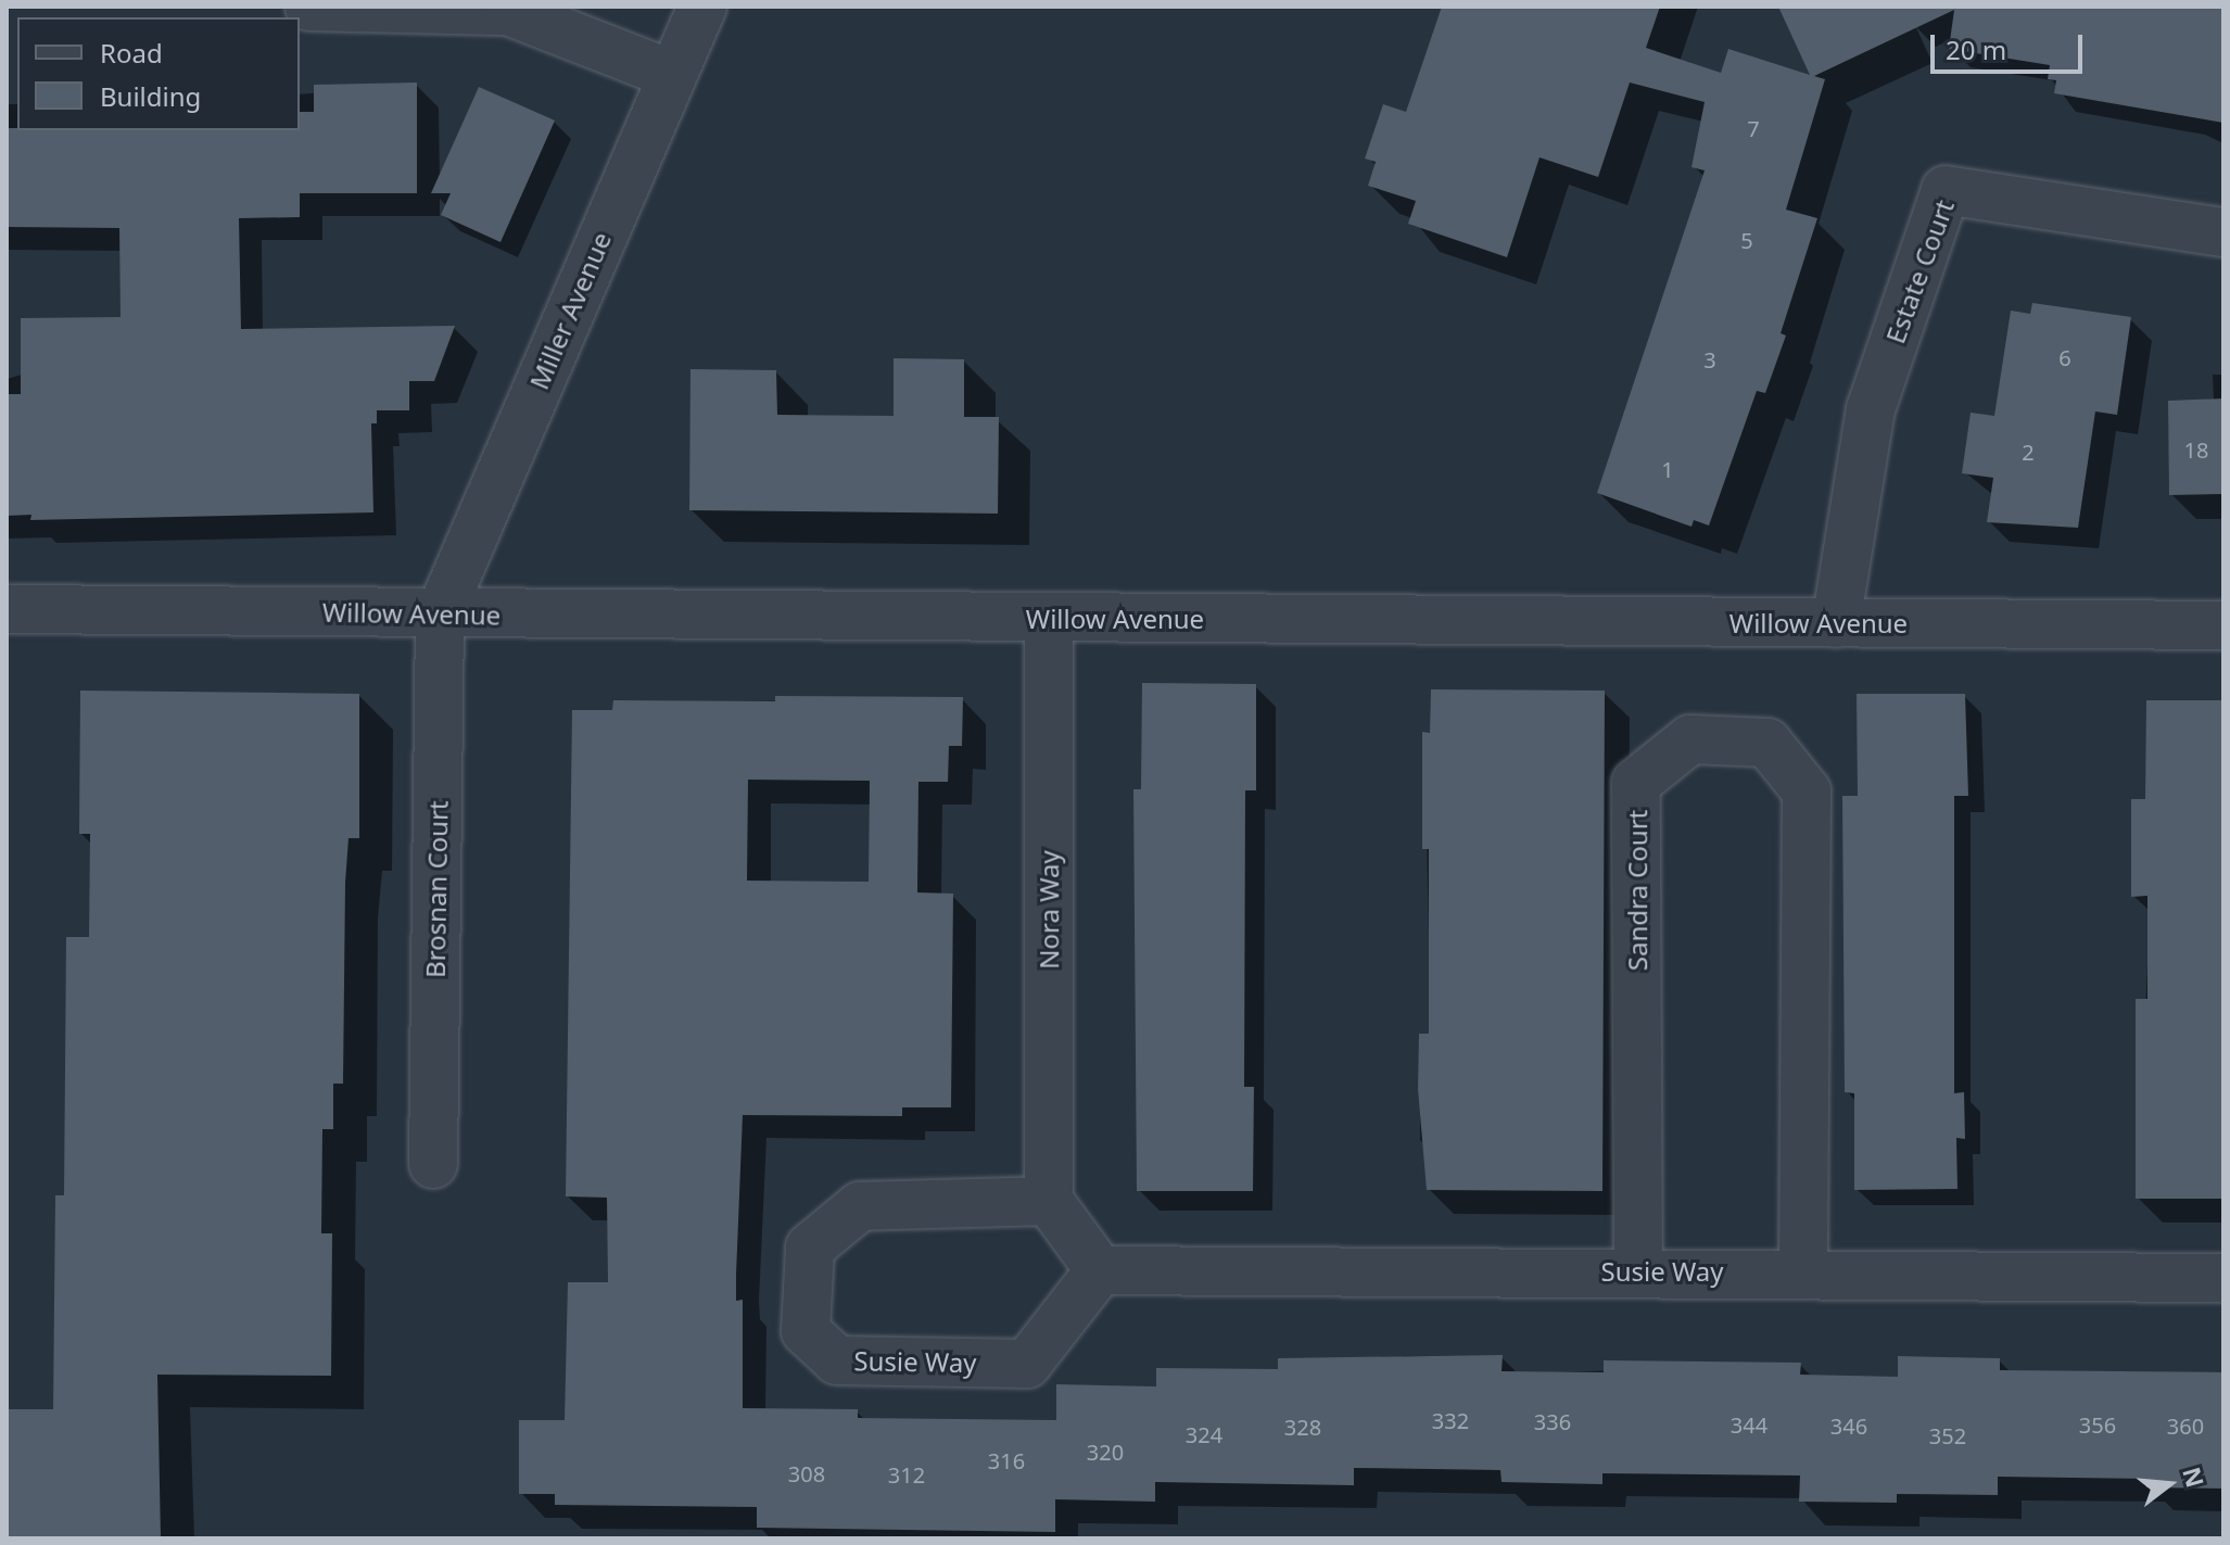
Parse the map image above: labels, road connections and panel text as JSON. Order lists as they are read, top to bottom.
{
  "streets": {
    "street": [
      "Estate Court",
      "Miller Avenue",
      "Willow Avenue",
      "Brosnan Court",
      "Sandra Court",
      "Nora Way",
      "Susie Way"
    ]
  },
  "crossings": [
    ["Estate Court", "Willow Avenue"],
    ["Miller Avenue", "Willow Avenue"],
    ["Miller Avenue", "Brosnan Court"],
    ["Willow Avenue", "Brosnan Court"],
    ["Willow Avenue", "Nora Way"],
    ["Sandra Court", "Susie Way"],
    ["Nora Way", "Susie Way"]
  ],
  "house_numbers": [
    "7",
    "5",
    "6",
    "3",
    "18",
    "2",
    "1",
    "332",
    "336",
    "344",
    "356",
    "346",
    "360",
    "328",
    "324",
    "352",
    "320",
    "316",
    "308",
    "312"
  ],
  "legend": ["Road", "Building"],
  "scale_bar": "20 m",
  "north": "right"
}
